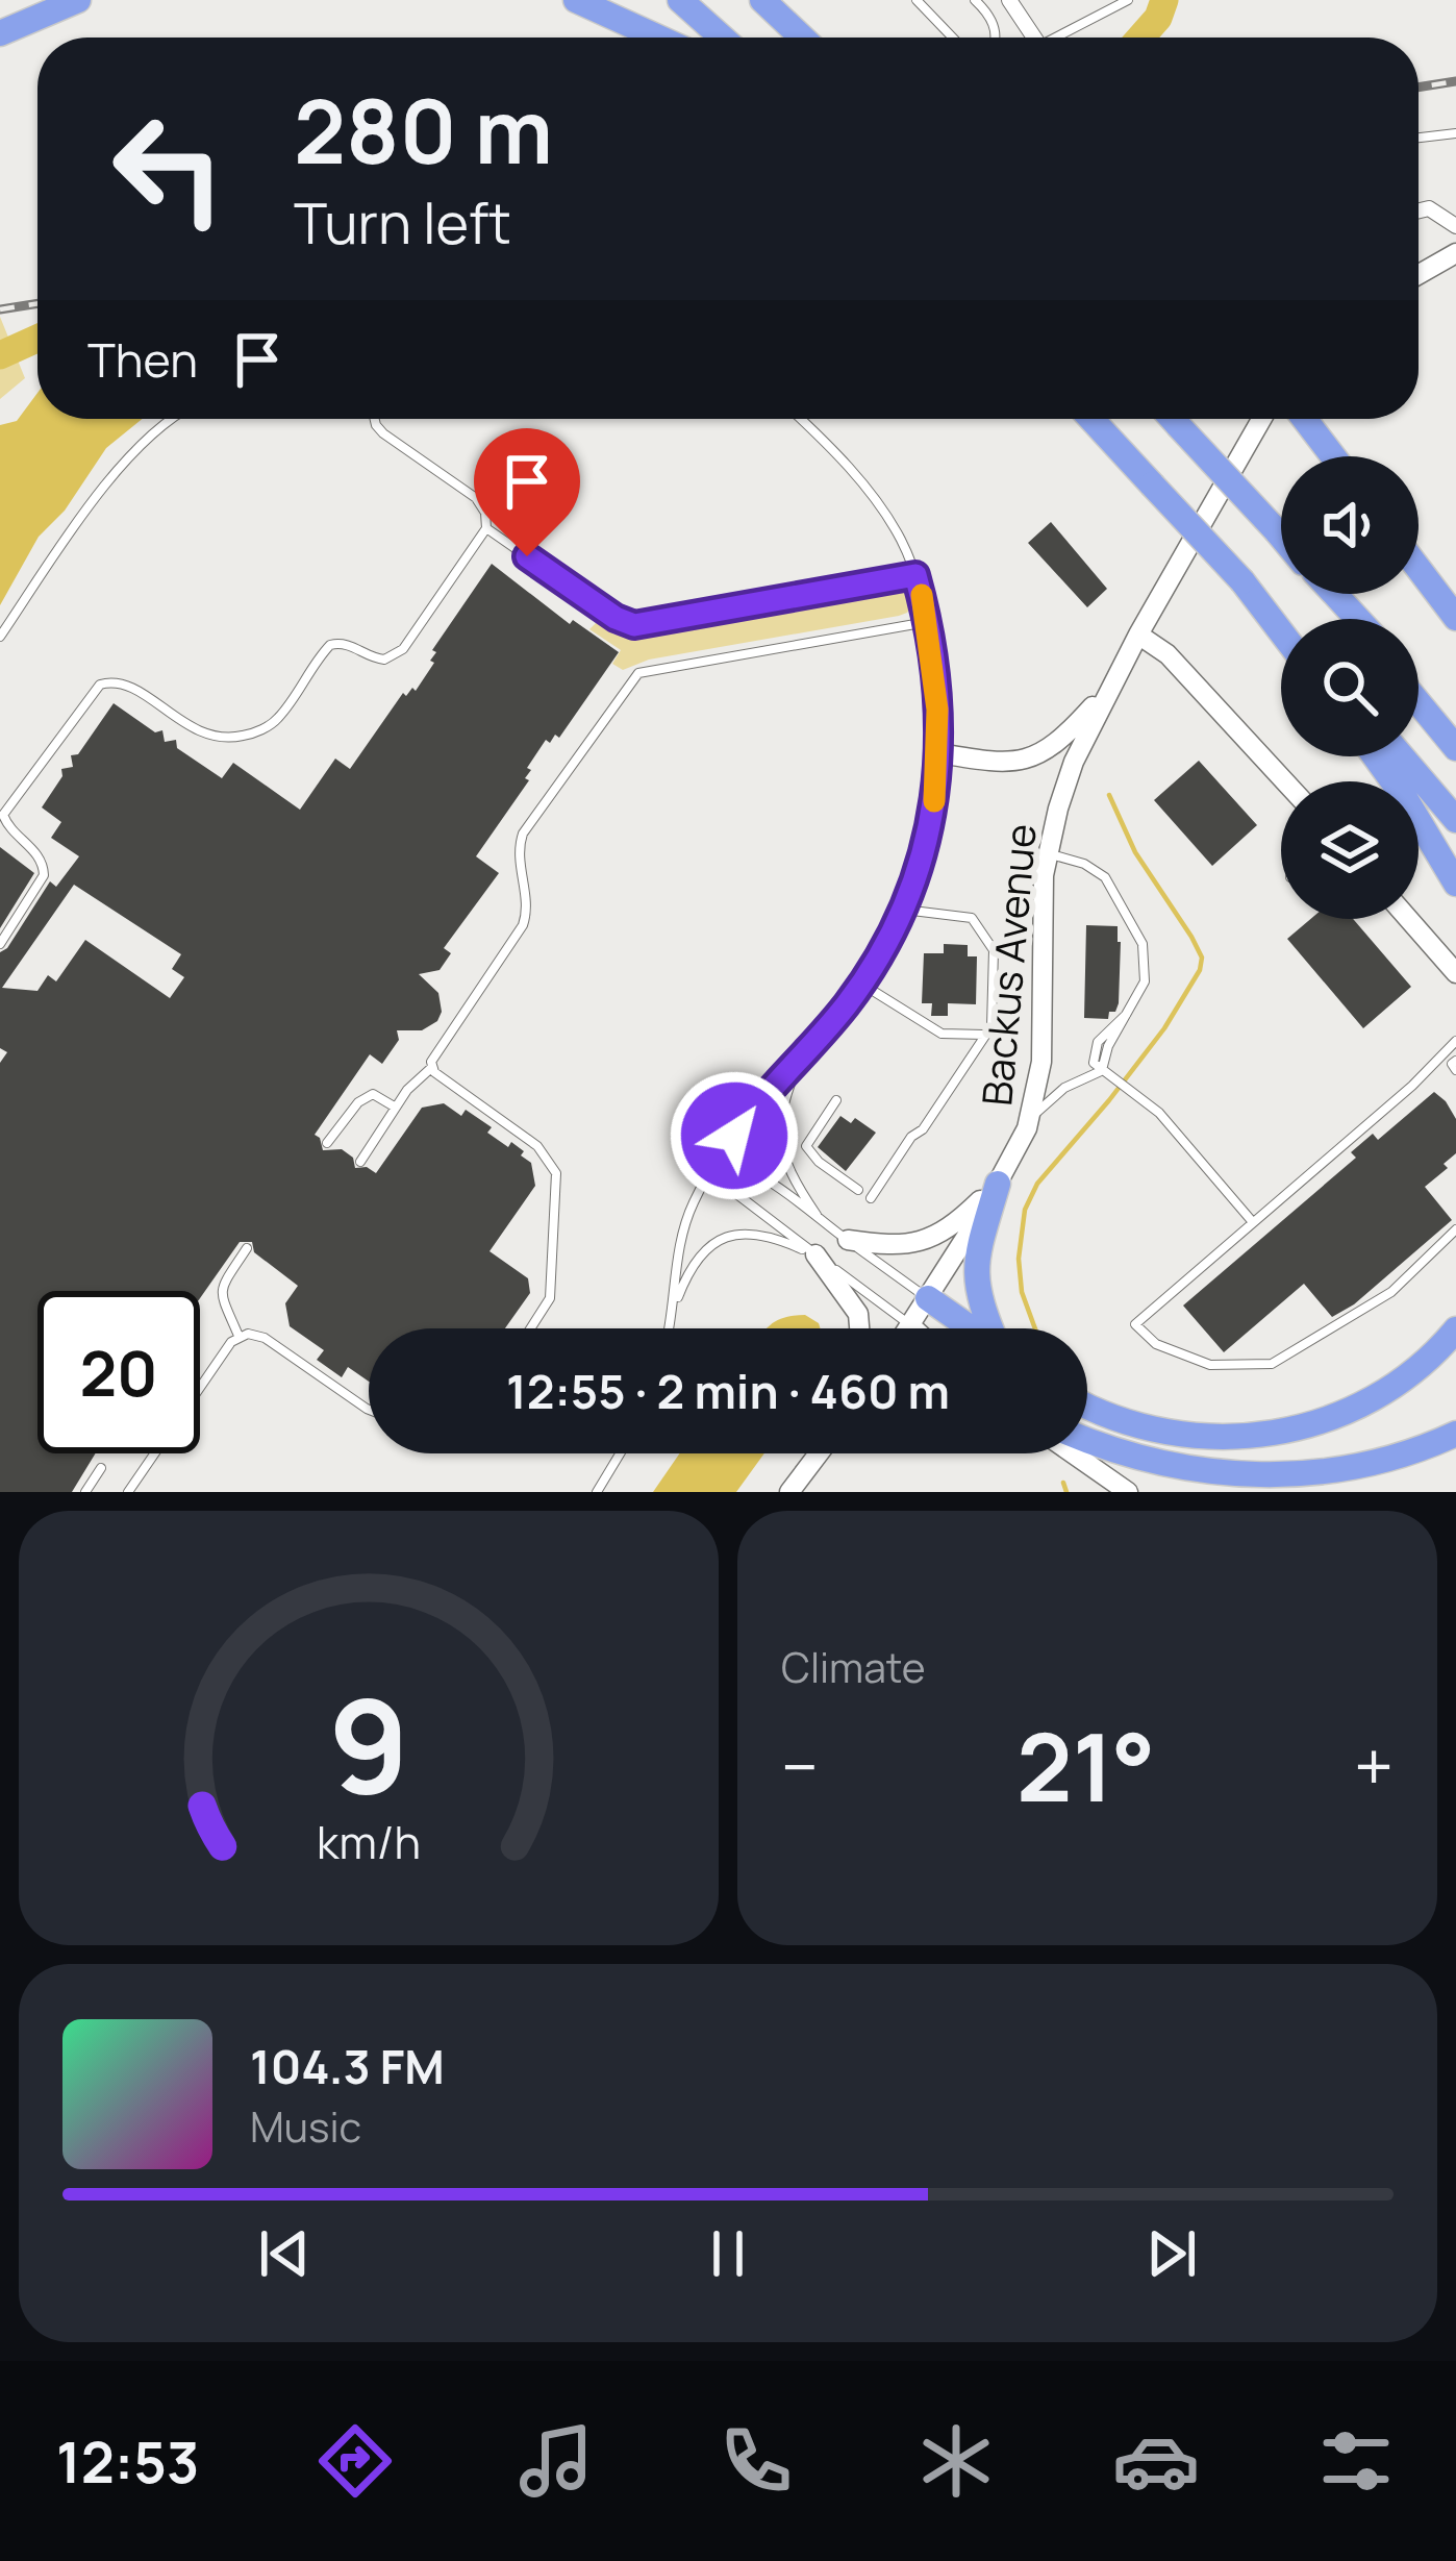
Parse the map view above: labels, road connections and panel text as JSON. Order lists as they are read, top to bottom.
{
  "streets": {
    "main road": ["Backus Avenue"]
  },
  "page": {
    "turn": ["280 m", "Turn left"],
    "then": "Then",
    "limit": "20",
    "trip": "12:55 · 2 min · 460 m",
    "tile": "Climate",
    "heat": ["−", "21°", "+"],
    "song": ["104.3 FM", "Music"],
    "tabs": "12:53",
    "gauge": ["9", "km/h"]
  }
}
